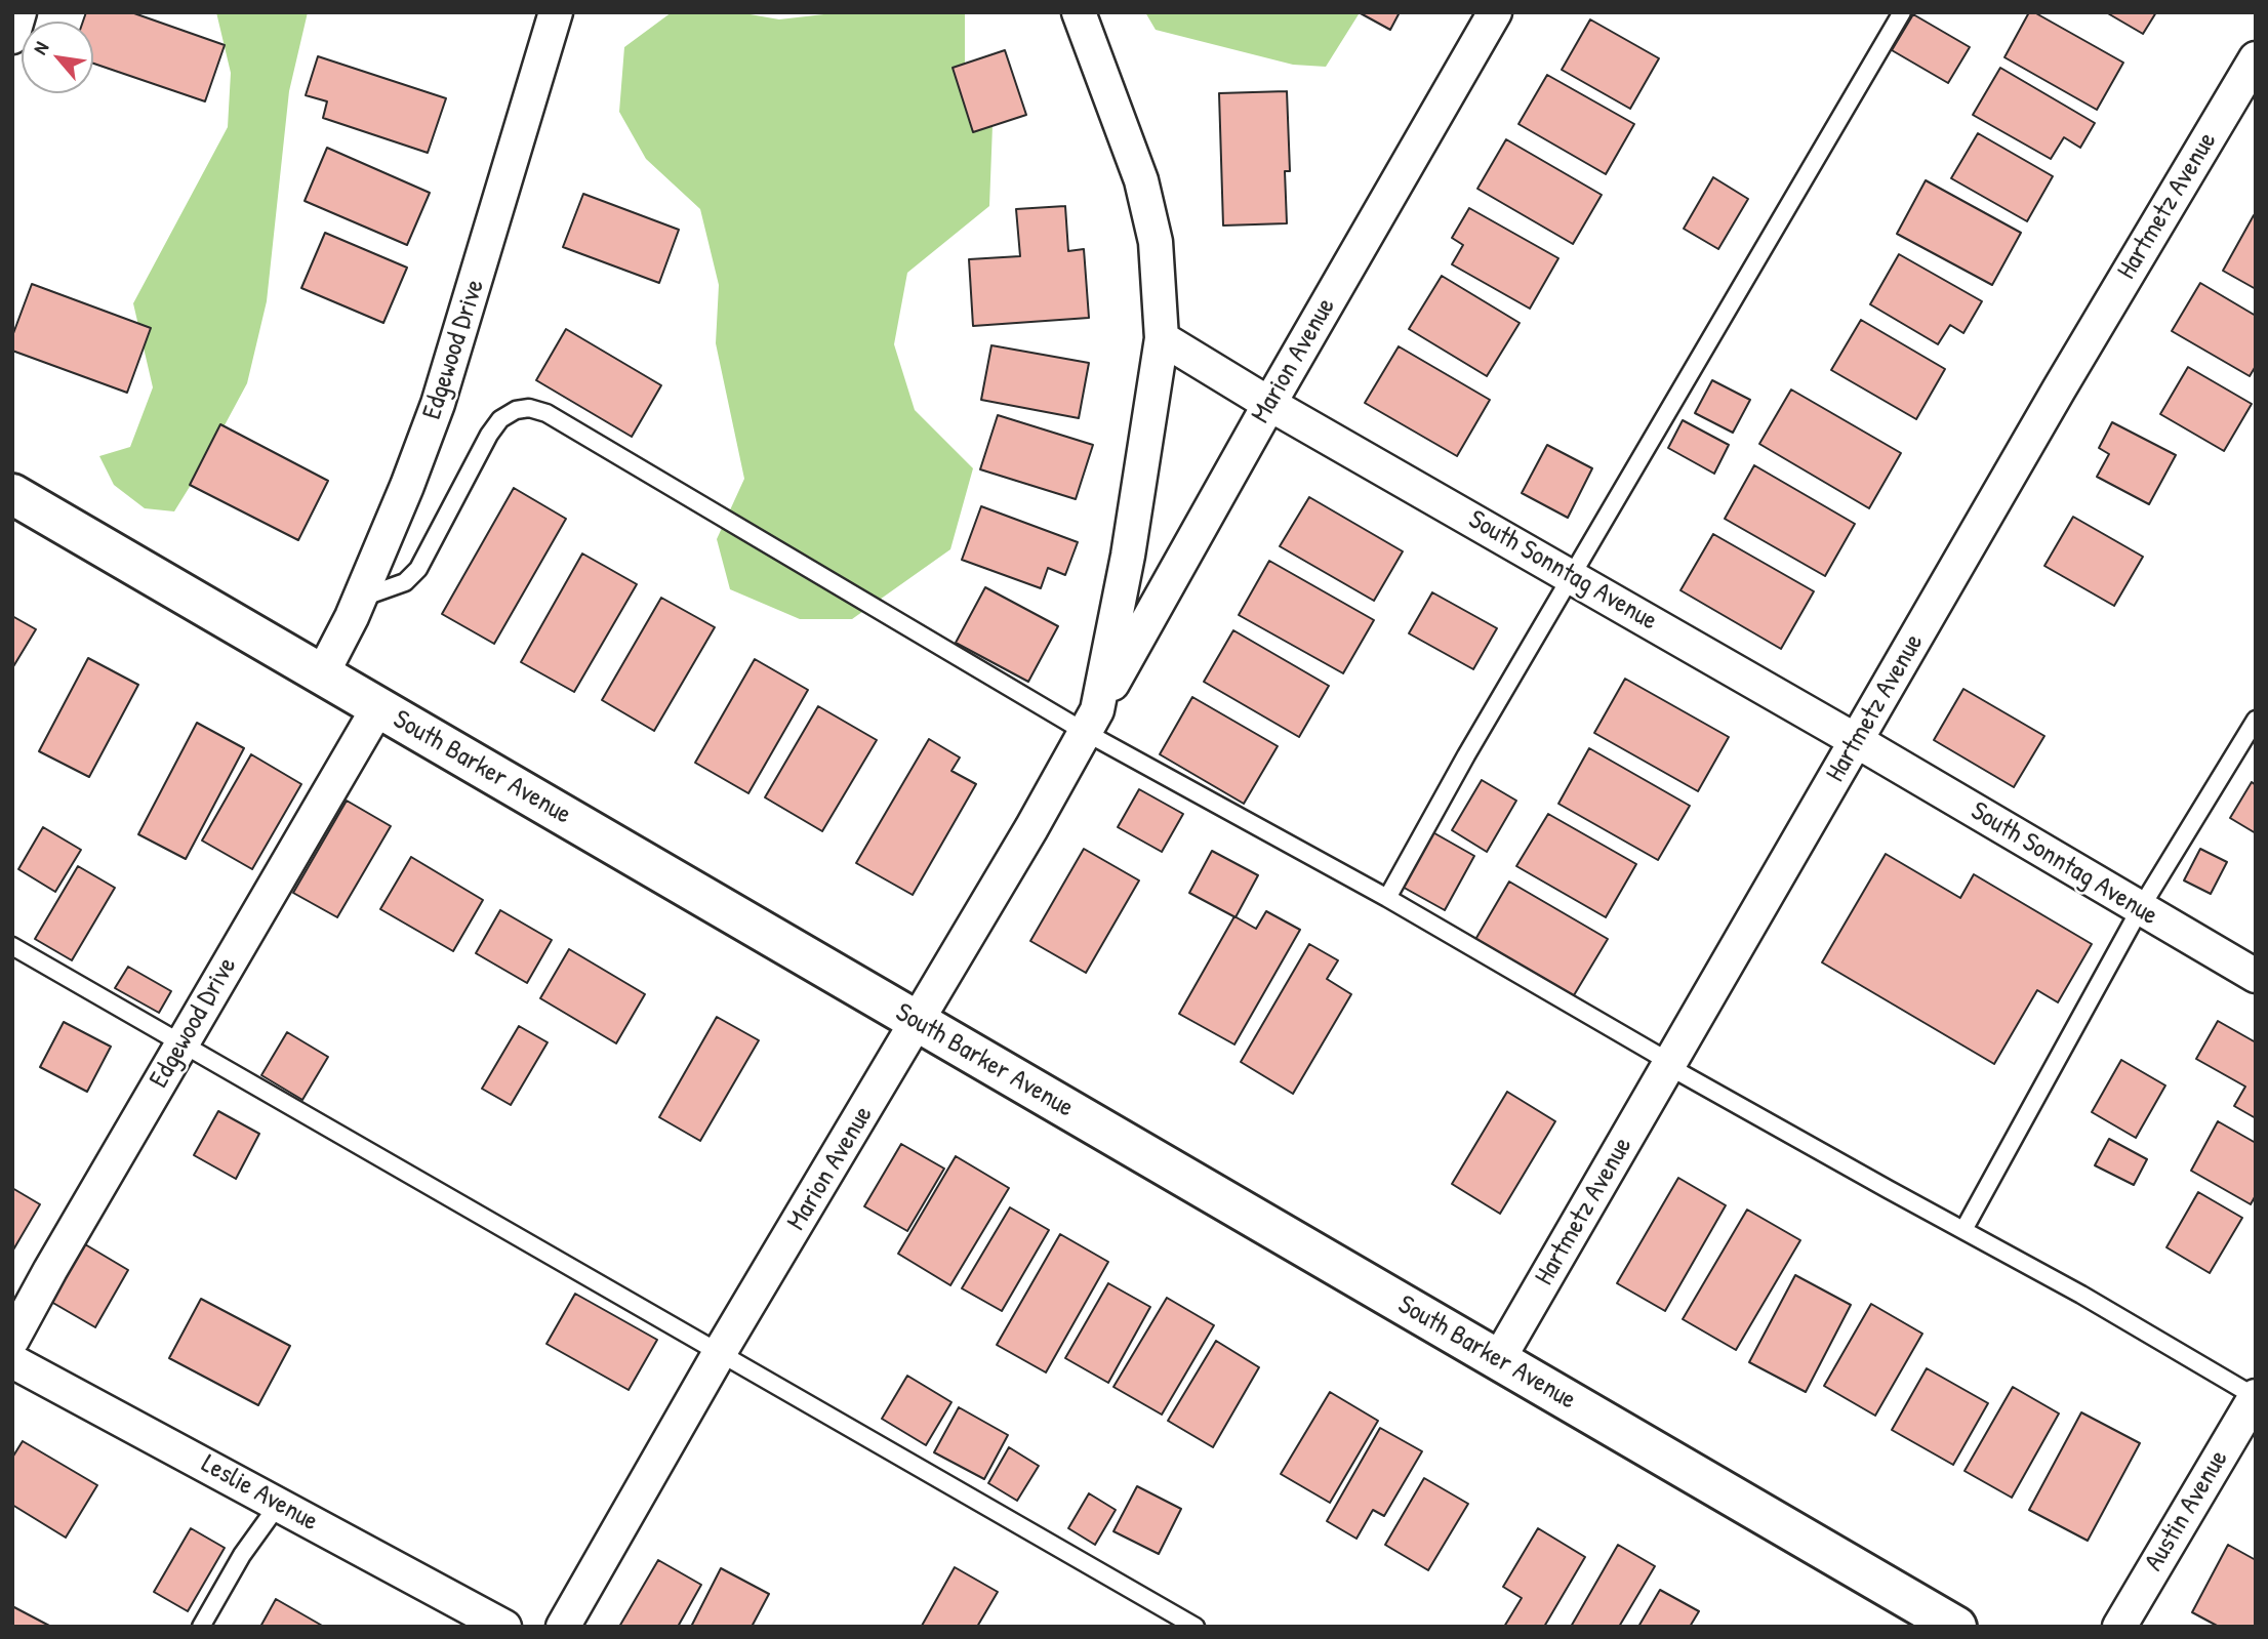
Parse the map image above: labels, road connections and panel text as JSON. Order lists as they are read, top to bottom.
{
  "streets": {
    "main road": ["South Barker Avenue"],
    "street": [
      "Hartmetz Avenue",
      "Edgewood Drive",
      "Marion Avenue",
      "South Sonntag Avenue",
      "Leslie Avenue",
      "Austin Avenue"
    ]
  },
  "crossings": [
    ["Hartmetz Avenue", "South Sonntag Avenue"],
    ["Hartmetz Avenue", "South Barker Avenue"],
    ["Edgewood Drive", "South Barker Avenue"],
    ["Marion Avenue", "South Sonntag Avenue"],
    ["Marion Avenue", "South Barker Avenue"]
  ],
  "north": "top left"
}
